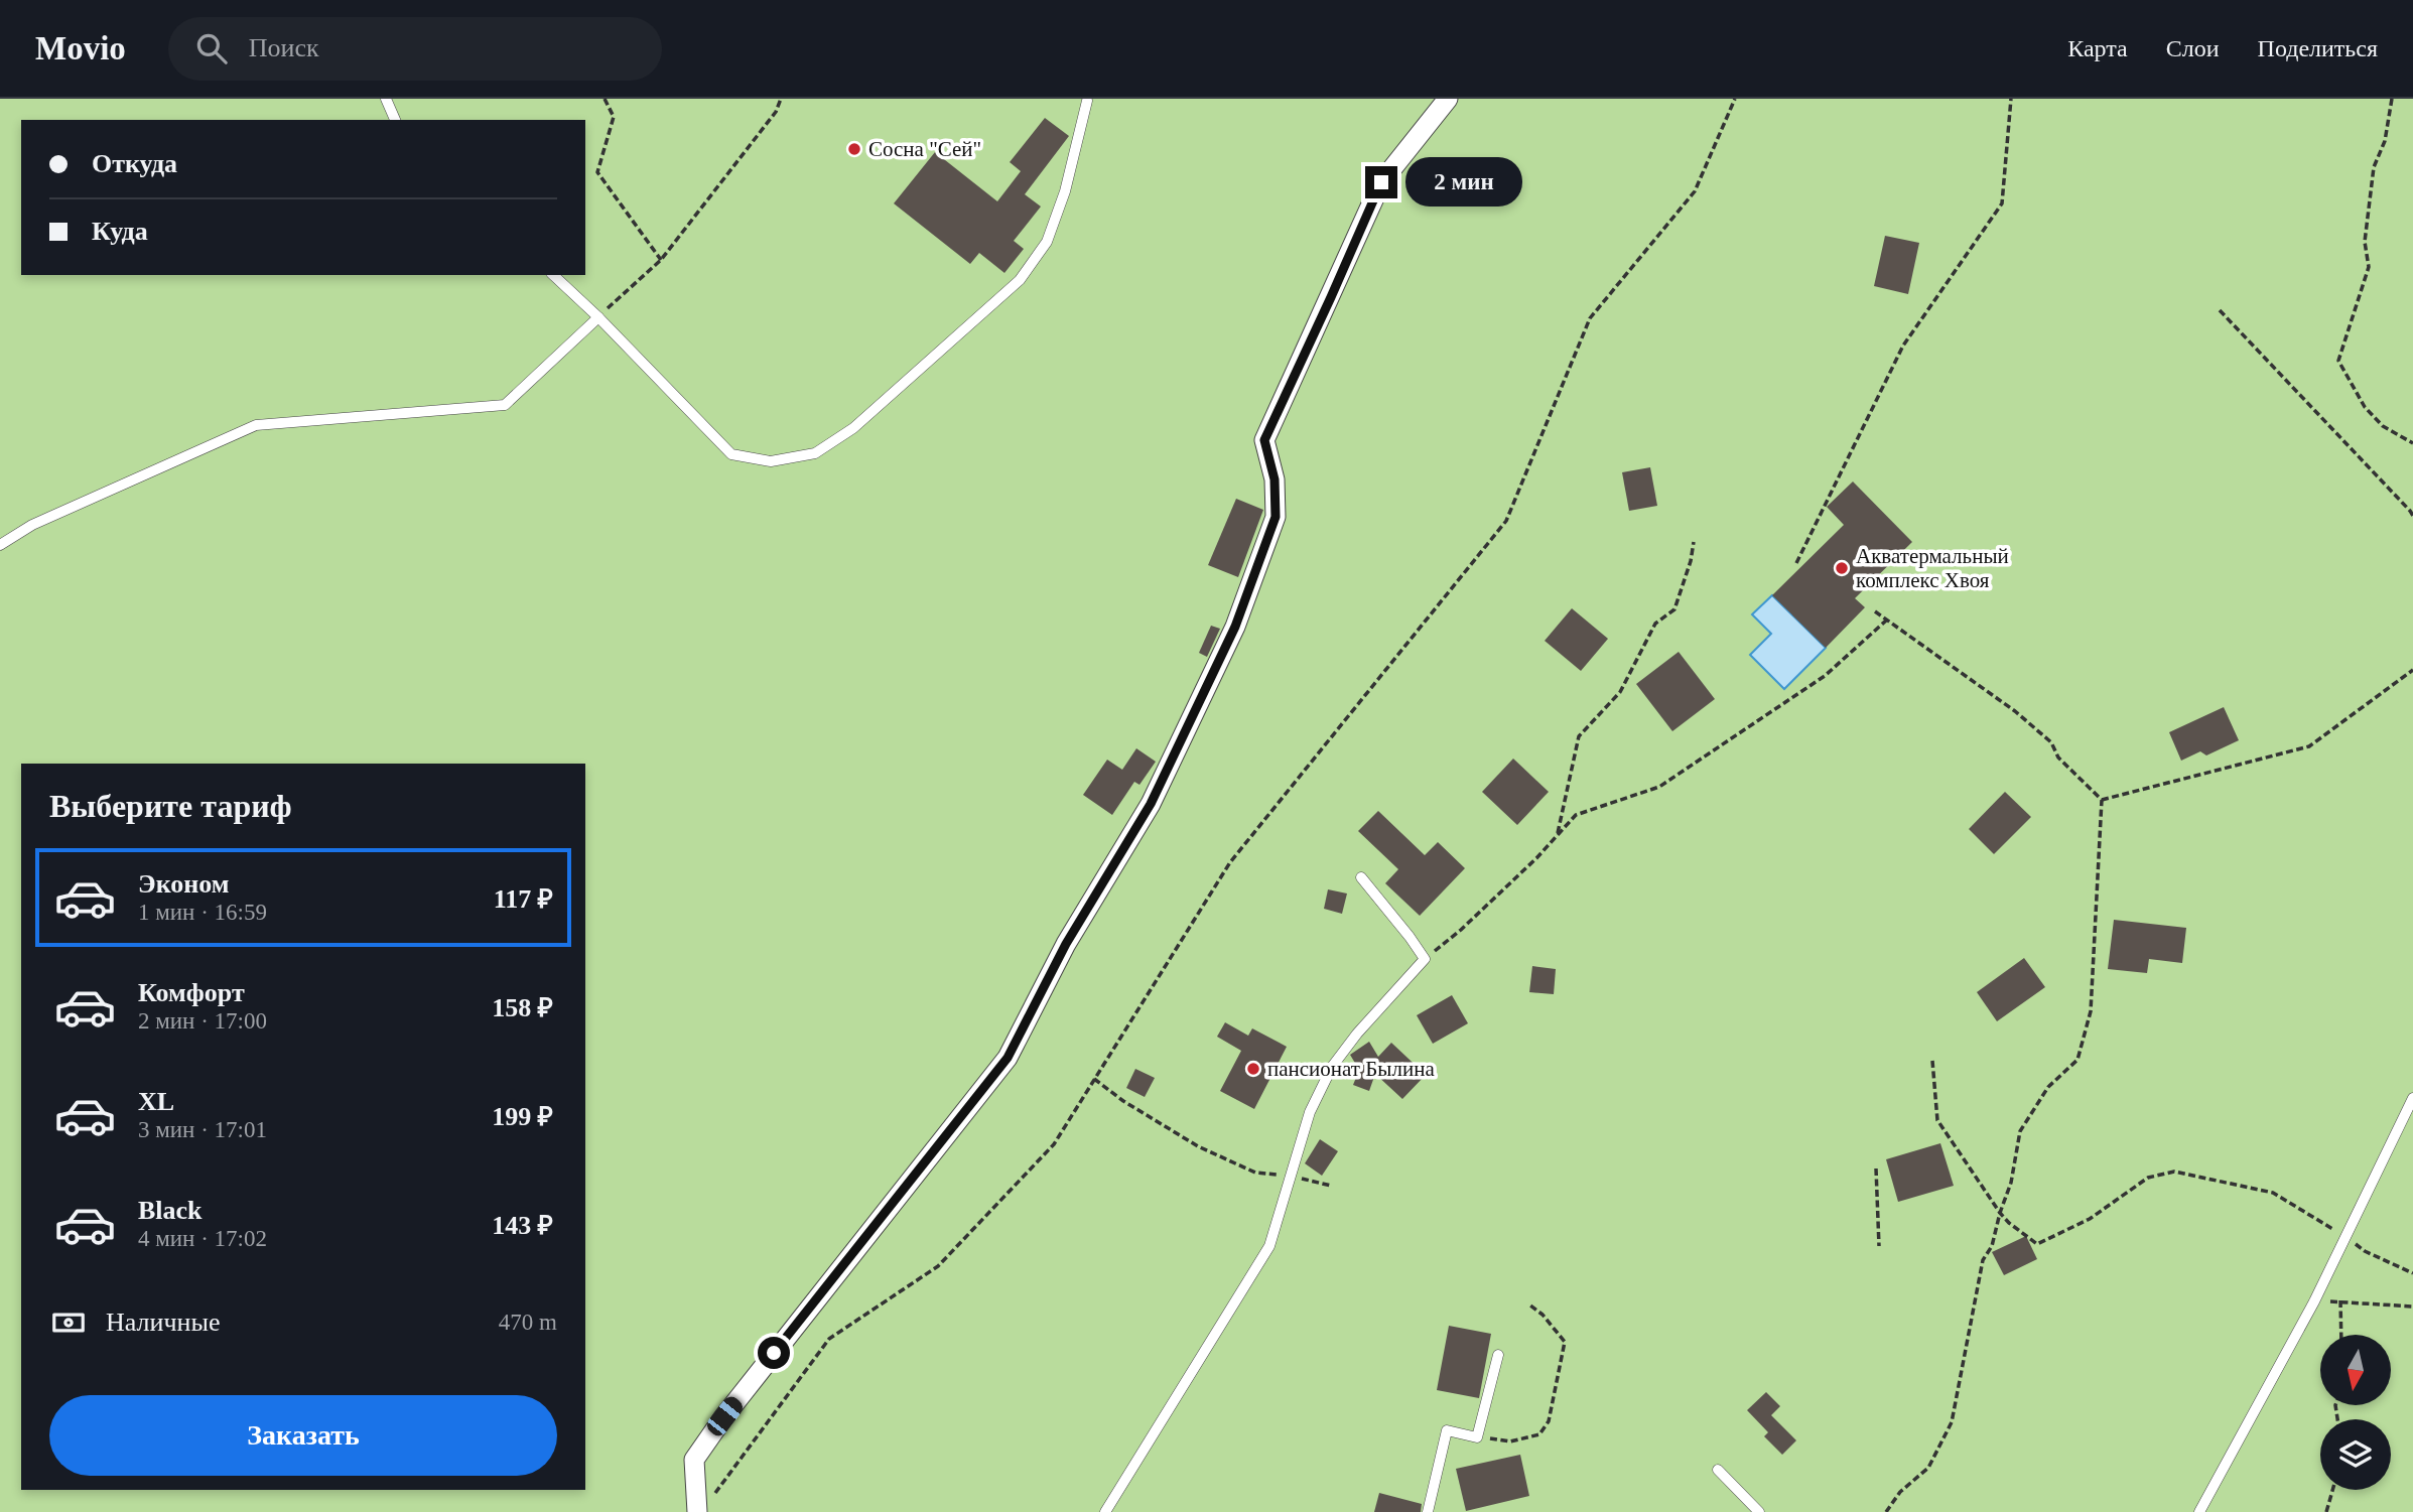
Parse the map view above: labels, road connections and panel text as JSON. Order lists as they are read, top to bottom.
{
  "places": ["Сосна \"Сей\"", "Акватермальный комплекс Хвоя", "пансионат Былина"],
  "north": "bottom",
  "page": {
    "header": "Movio",
    "search": "Поиск",
    "nav": ["Карта", "Слои", "Поделиться"],
    "banner": ["Откуда", "Куда"],
    "bubble": "2 мин",
    "heading": "Выберите тариф",
    "list": [
      {
        "name": "Эконом",
        "note": "1 мин · 16:59",
        "value": "117 ₽"
      },
      {
        "name": "Комфорт",
        "note": "2 мин · 17:00",
        "value": "158 ₽"
      },
      {
        "name": "XL",
        "note": "3 мин · 17:01",
        "value": "199 ₽"
      },
      {
        "name": "Black",
        "note": "4 мин · 17:02",
        "value": "143 ₽"
      }
    ],
    "pay": ["Наличные", "470 m"],
    "buttons": "Заказать"
  }
}
